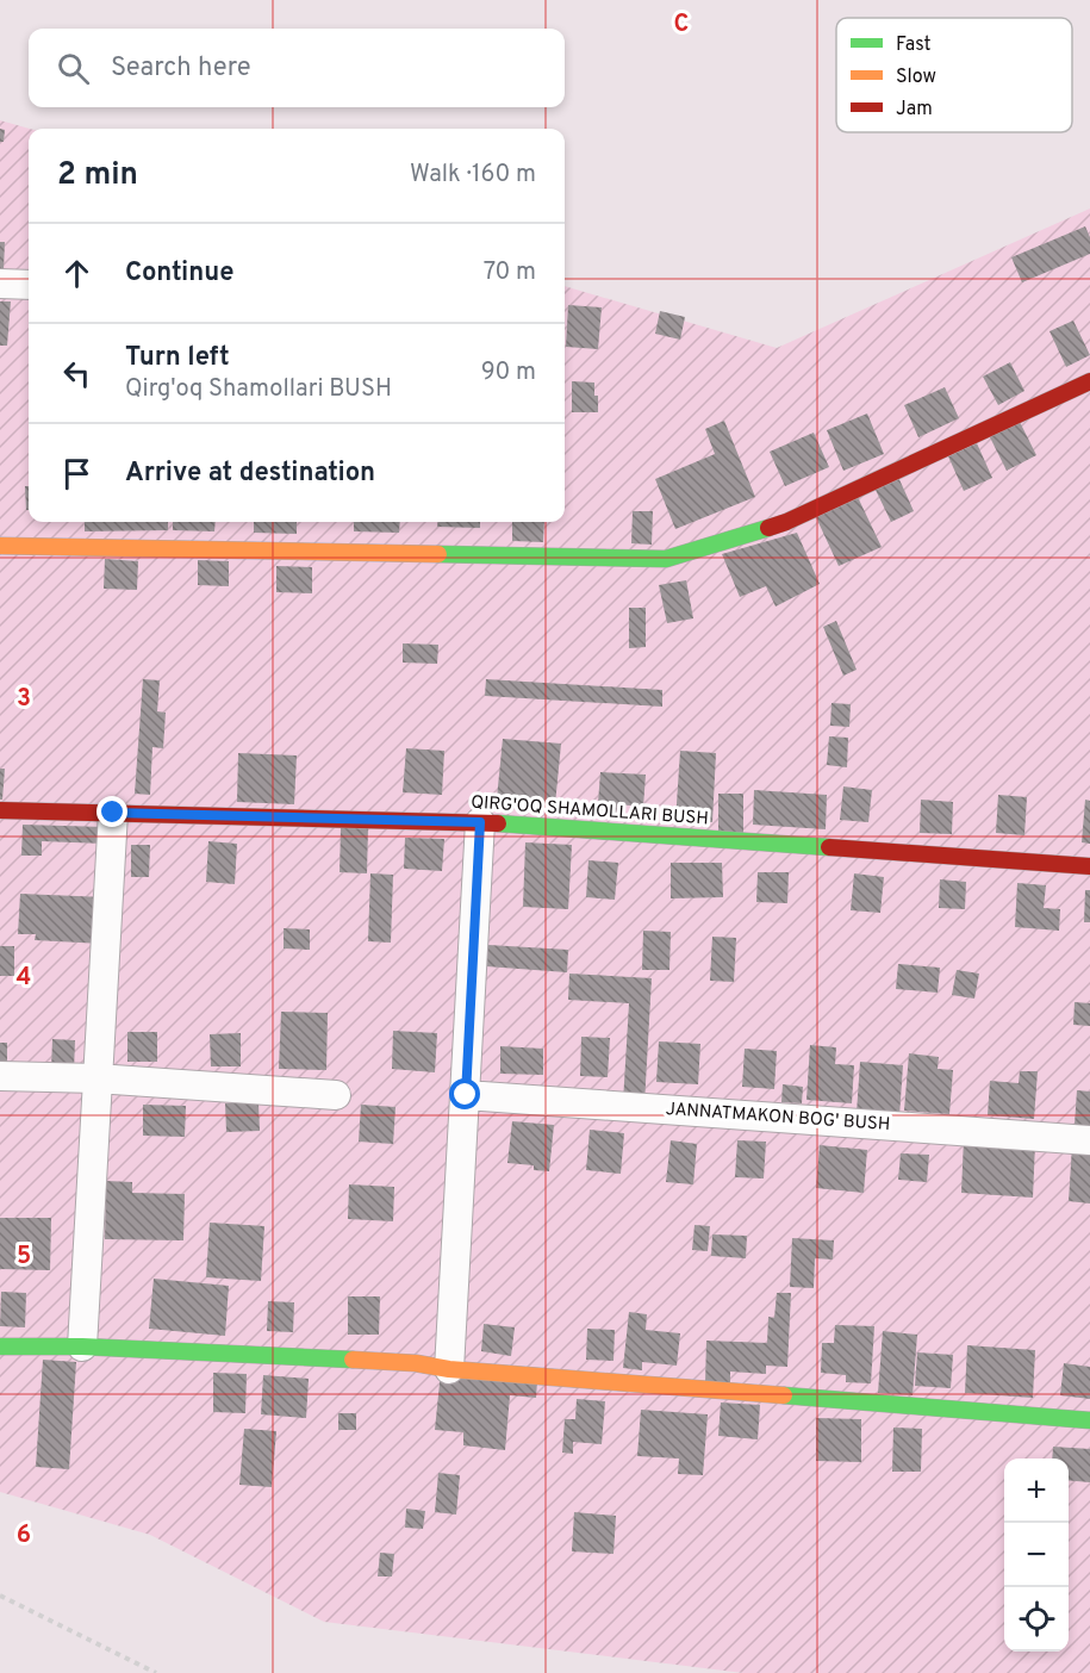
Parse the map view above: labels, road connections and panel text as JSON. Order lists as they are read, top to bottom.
{
  "streets": {
    "street": ["QIRG'OQ SHAMOLLARI BUSH", "JANNATMAKON BOG' BUSH"]
  },
  "legend": ["Fast", "Slow", "Jam"],
  "page": {
    "search": "Search here",
    "heading": ["2 min", "Walk · 160 m"],
    "list": [
      ["Continue", "70 m"],
      ["Turn left", "Qirg'oq Shamollari BUSH", "90 m"],
      "Arrive at destination"
    ],
    "map_buttons": ["+", "−"]
  },
  "grid": {
    "columns": ["C"],
    "rows": [
      "3",
      "4",
      "5",
      "6"
    ]
  }
}
